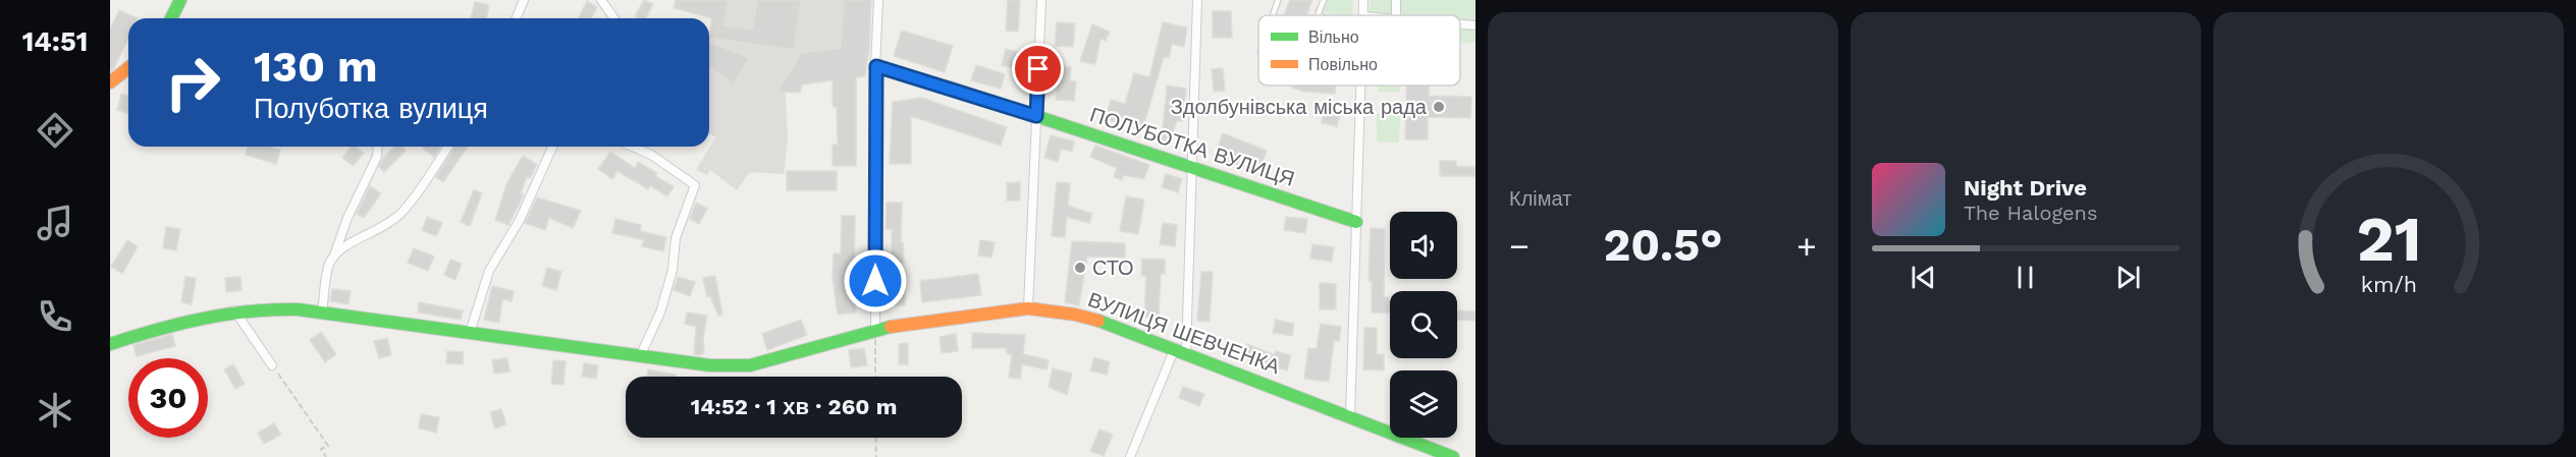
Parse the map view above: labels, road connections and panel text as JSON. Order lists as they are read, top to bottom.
{
  "streets": {
    "main road": ["ПОЛУБОТКА ВУЛИЦЯ", "ВУЛИЦЯ ШЕВЧЕНКА"]
  },
  "places": ["Здолбунівська міська рада", "СТО"],
  "legend": ["Вільно", "Повільно"],
  "page": {
    "tabs": "14:51",
    "tile": "Клімат",
    "turn": ["130 m", "Полуботка вулиця"],
    "song": ["Night Drive", "The Halogens"],
    "heat": ["−", "20.5°", "+"],
    "limit": "30",
    "trip": "14:52 · 1 хв · 260 m",
    "gauge": ["21", "km/h"]
  }
}
